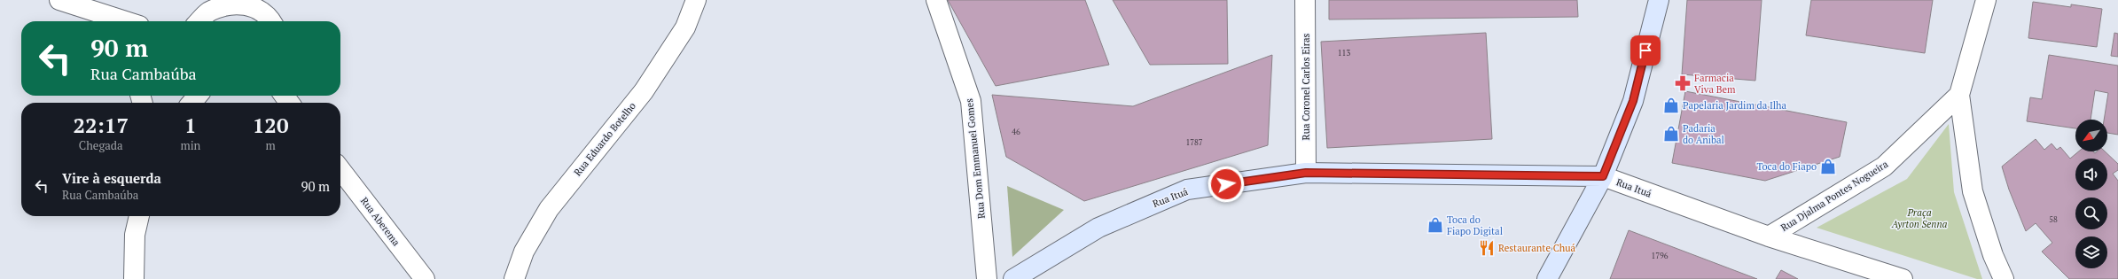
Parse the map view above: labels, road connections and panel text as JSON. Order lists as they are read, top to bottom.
{
  "streets": {
    "street": [
      "Rua Coronel Carlos Eiras",
      "Rua Eduardo Botelho",
      "Rua Dom Emmanuel Gomes",
      "Rua Ituá",
      "Rua Djalma Pontes Nogueira",
      "Rua Aberema"
    ]
  },
  "crossings": [
    ["Rua Coronel Carlos Eiras", "Rua Ituá"],
    ["Rua Ituá", "Rua Djalma Pontes Nogueira"]
  ],
  "parks": ["Praça Ayrton Senna"],
  "places": {
    "pharmacy": ["Farmacia Viva Bem"],
    "shop": [
      "Papelaria Jardim da Ilha",
      "Padaria do Anibal",
      "Toca do Fiapo",
      "Toca do Fiapo Digital"
    ],
    "restaurant": ["Restaurante Chuá"]
  },
  "house_numbers": [
    "113",
    "46",
    "1787",
    "58",
    "1796"
  ],
  "north": "bottom left",
  "page": {
    "turn": ["90 m", "Rua Cambaúba"],
    "eta": [
      "22:17",
      "Chegada",
      "1",
      "min",
      "120",
      "m"
    ],
    "list": [
      {
        "name": "Vire à esquerda",
        "note": "Rua Cambaúba",
        "value": "90 m"
      }
    ]
  }
}
